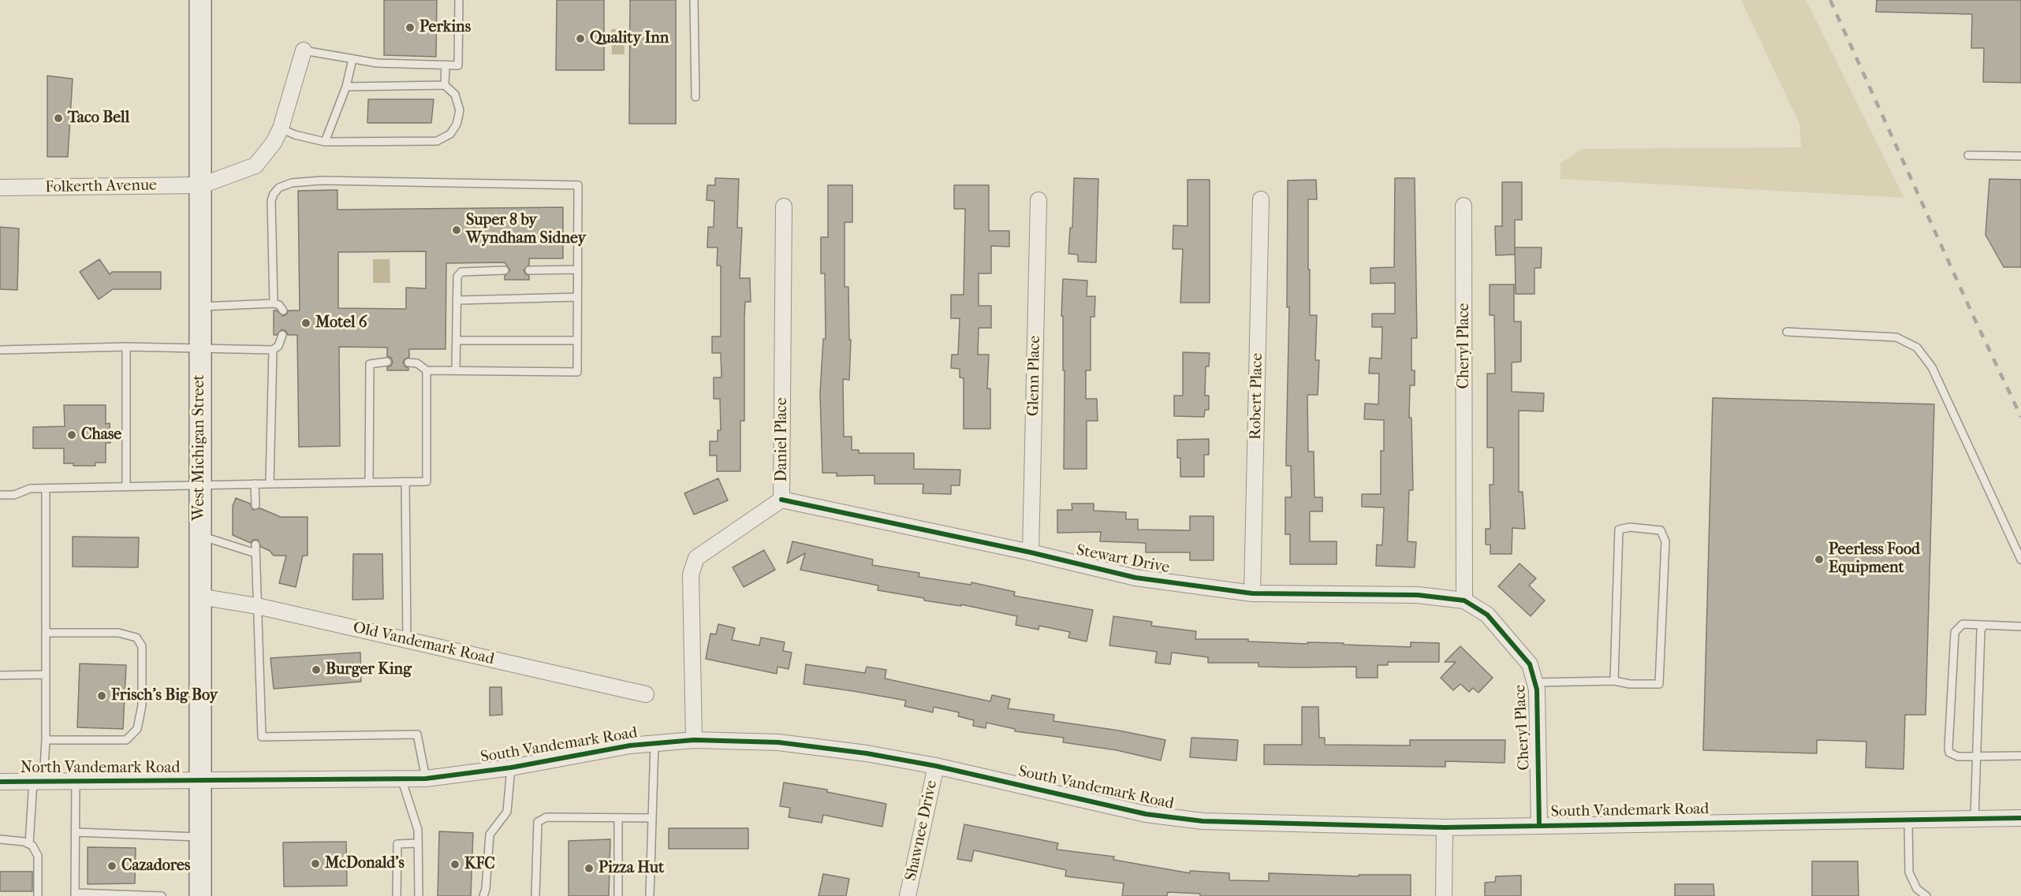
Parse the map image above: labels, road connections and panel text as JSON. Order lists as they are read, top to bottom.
{
  "streets": {
    "main road": ["West Michigan Street"],
    "street": [
      "Folkerth Avenue",
      "Cheryl Place",
      "Glenn Place",
      "Robert Place",
      "Daniel Place",
      "Stewart Drive",
      "Old Vandemark Road",
      "South Vandemark Road",
      "North Vandemark Road",
      "Shawnee Drive"
    ]
  },
  "crossings": [
    ["Folkerth Avenue", "West Michigan Street"],
    ["Cheryl Place", "Stewart Drive"],
    ["Cheryl Place", "South Vandemark Road"],
    ["Glenn Place", "Stewart Drive"],
    ["Robert Place", "Stewart Drive"],
    ["Daniel Place", "Stewart Drive"],
    ["Daniel Place", "South Vandemark Road"],
    ["West Michigan Street", "Old Vandemark Road"],
    ["West Michigan Street", "South Vandemark Road"],
    ["West Michigan Street", "North Vandemark Road"],
    ["South Vandemark Road", "North Vandemark Road"],
    ["South Vandemark Road", "Shawnee Drive"]
  ],
  "places": [
    "Perkins",
    "Quality Inn",
    "Taco Bell",
    "Super 8 by Wyndham Sidney",
    "Motel 6",
    "Chase",
    "Peerless Food Equipment",
    "Burger King",
    "Frisch's Big Boy",
    "McDonald's",
    "KFC",
    "Cazadores",
    "Pizza Hut"
  ]
}
